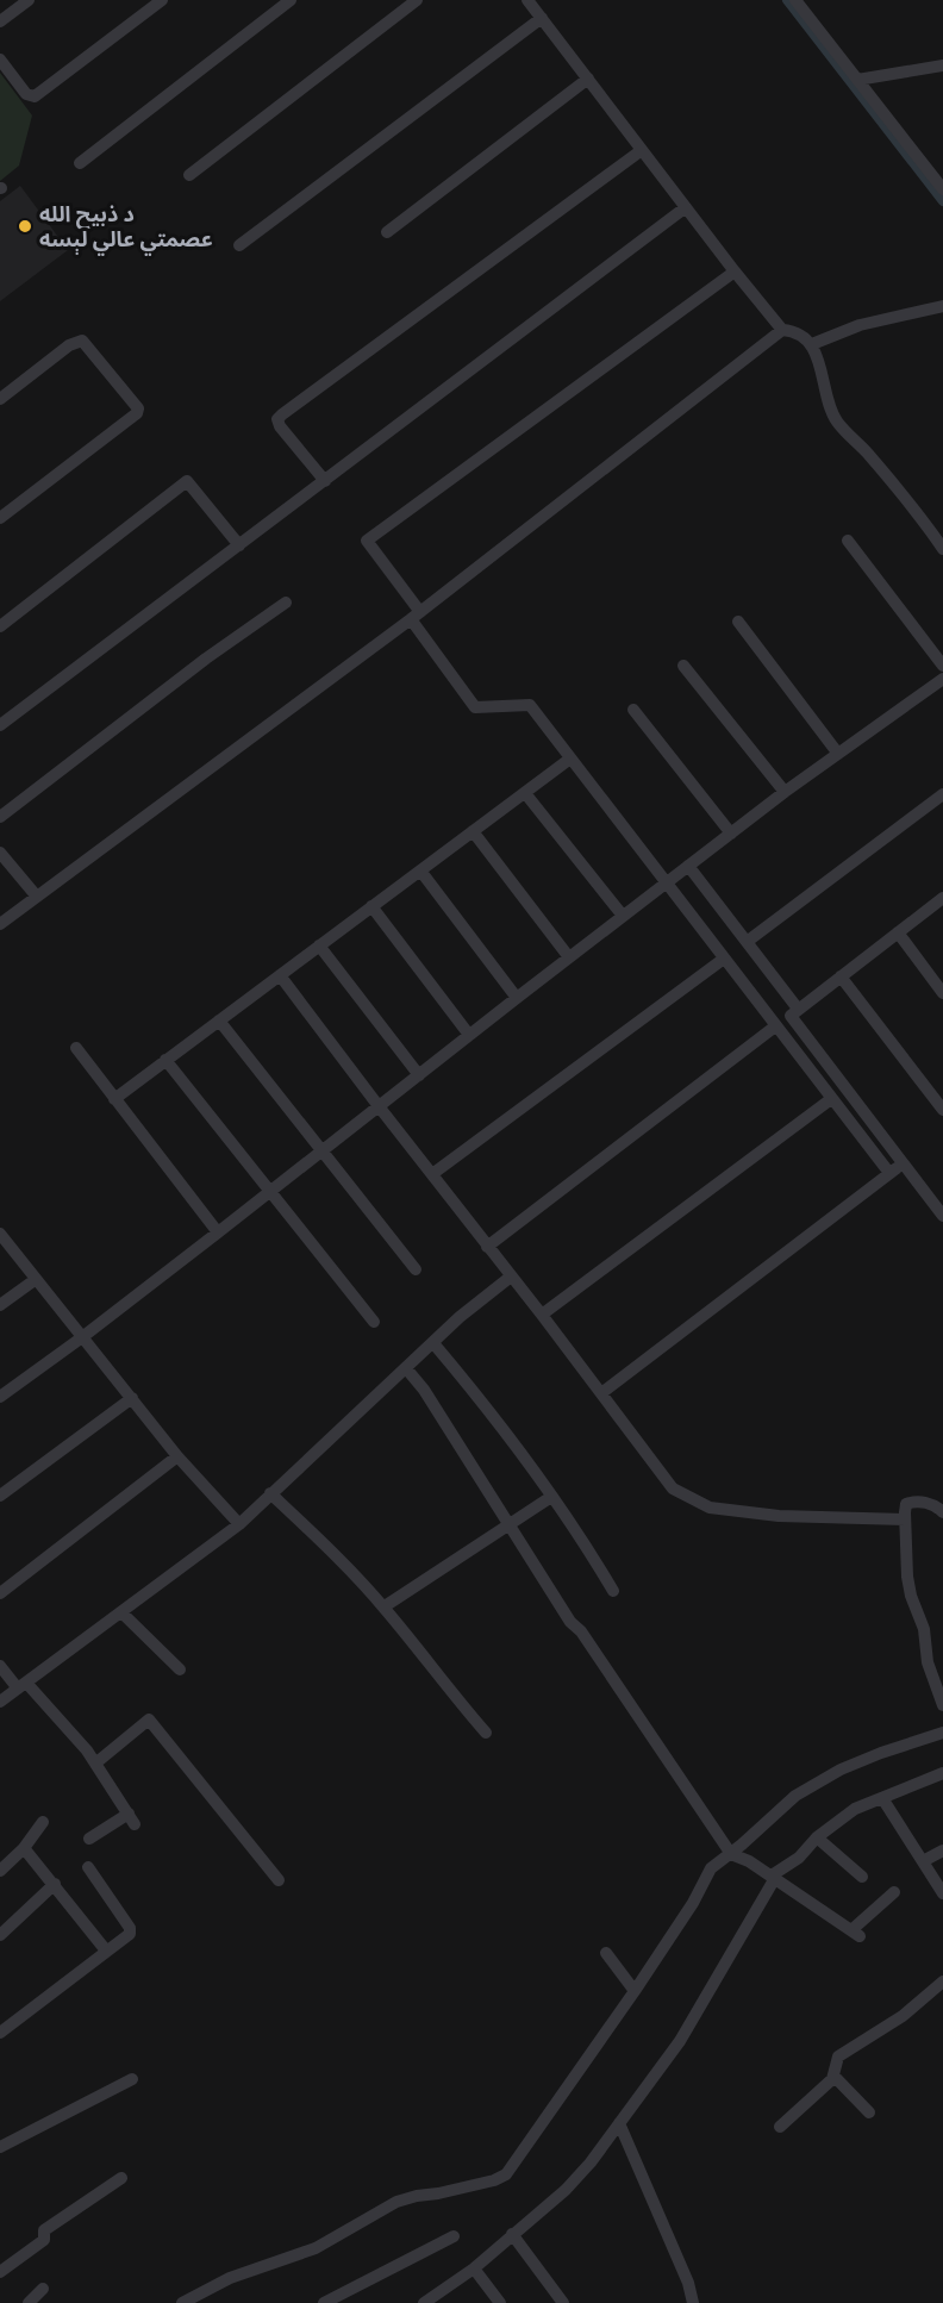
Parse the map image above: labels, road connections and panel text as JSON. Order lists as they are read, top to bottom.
{
  "places": ["د ذبیح الله عصمتي عالي لېسه"]
}
